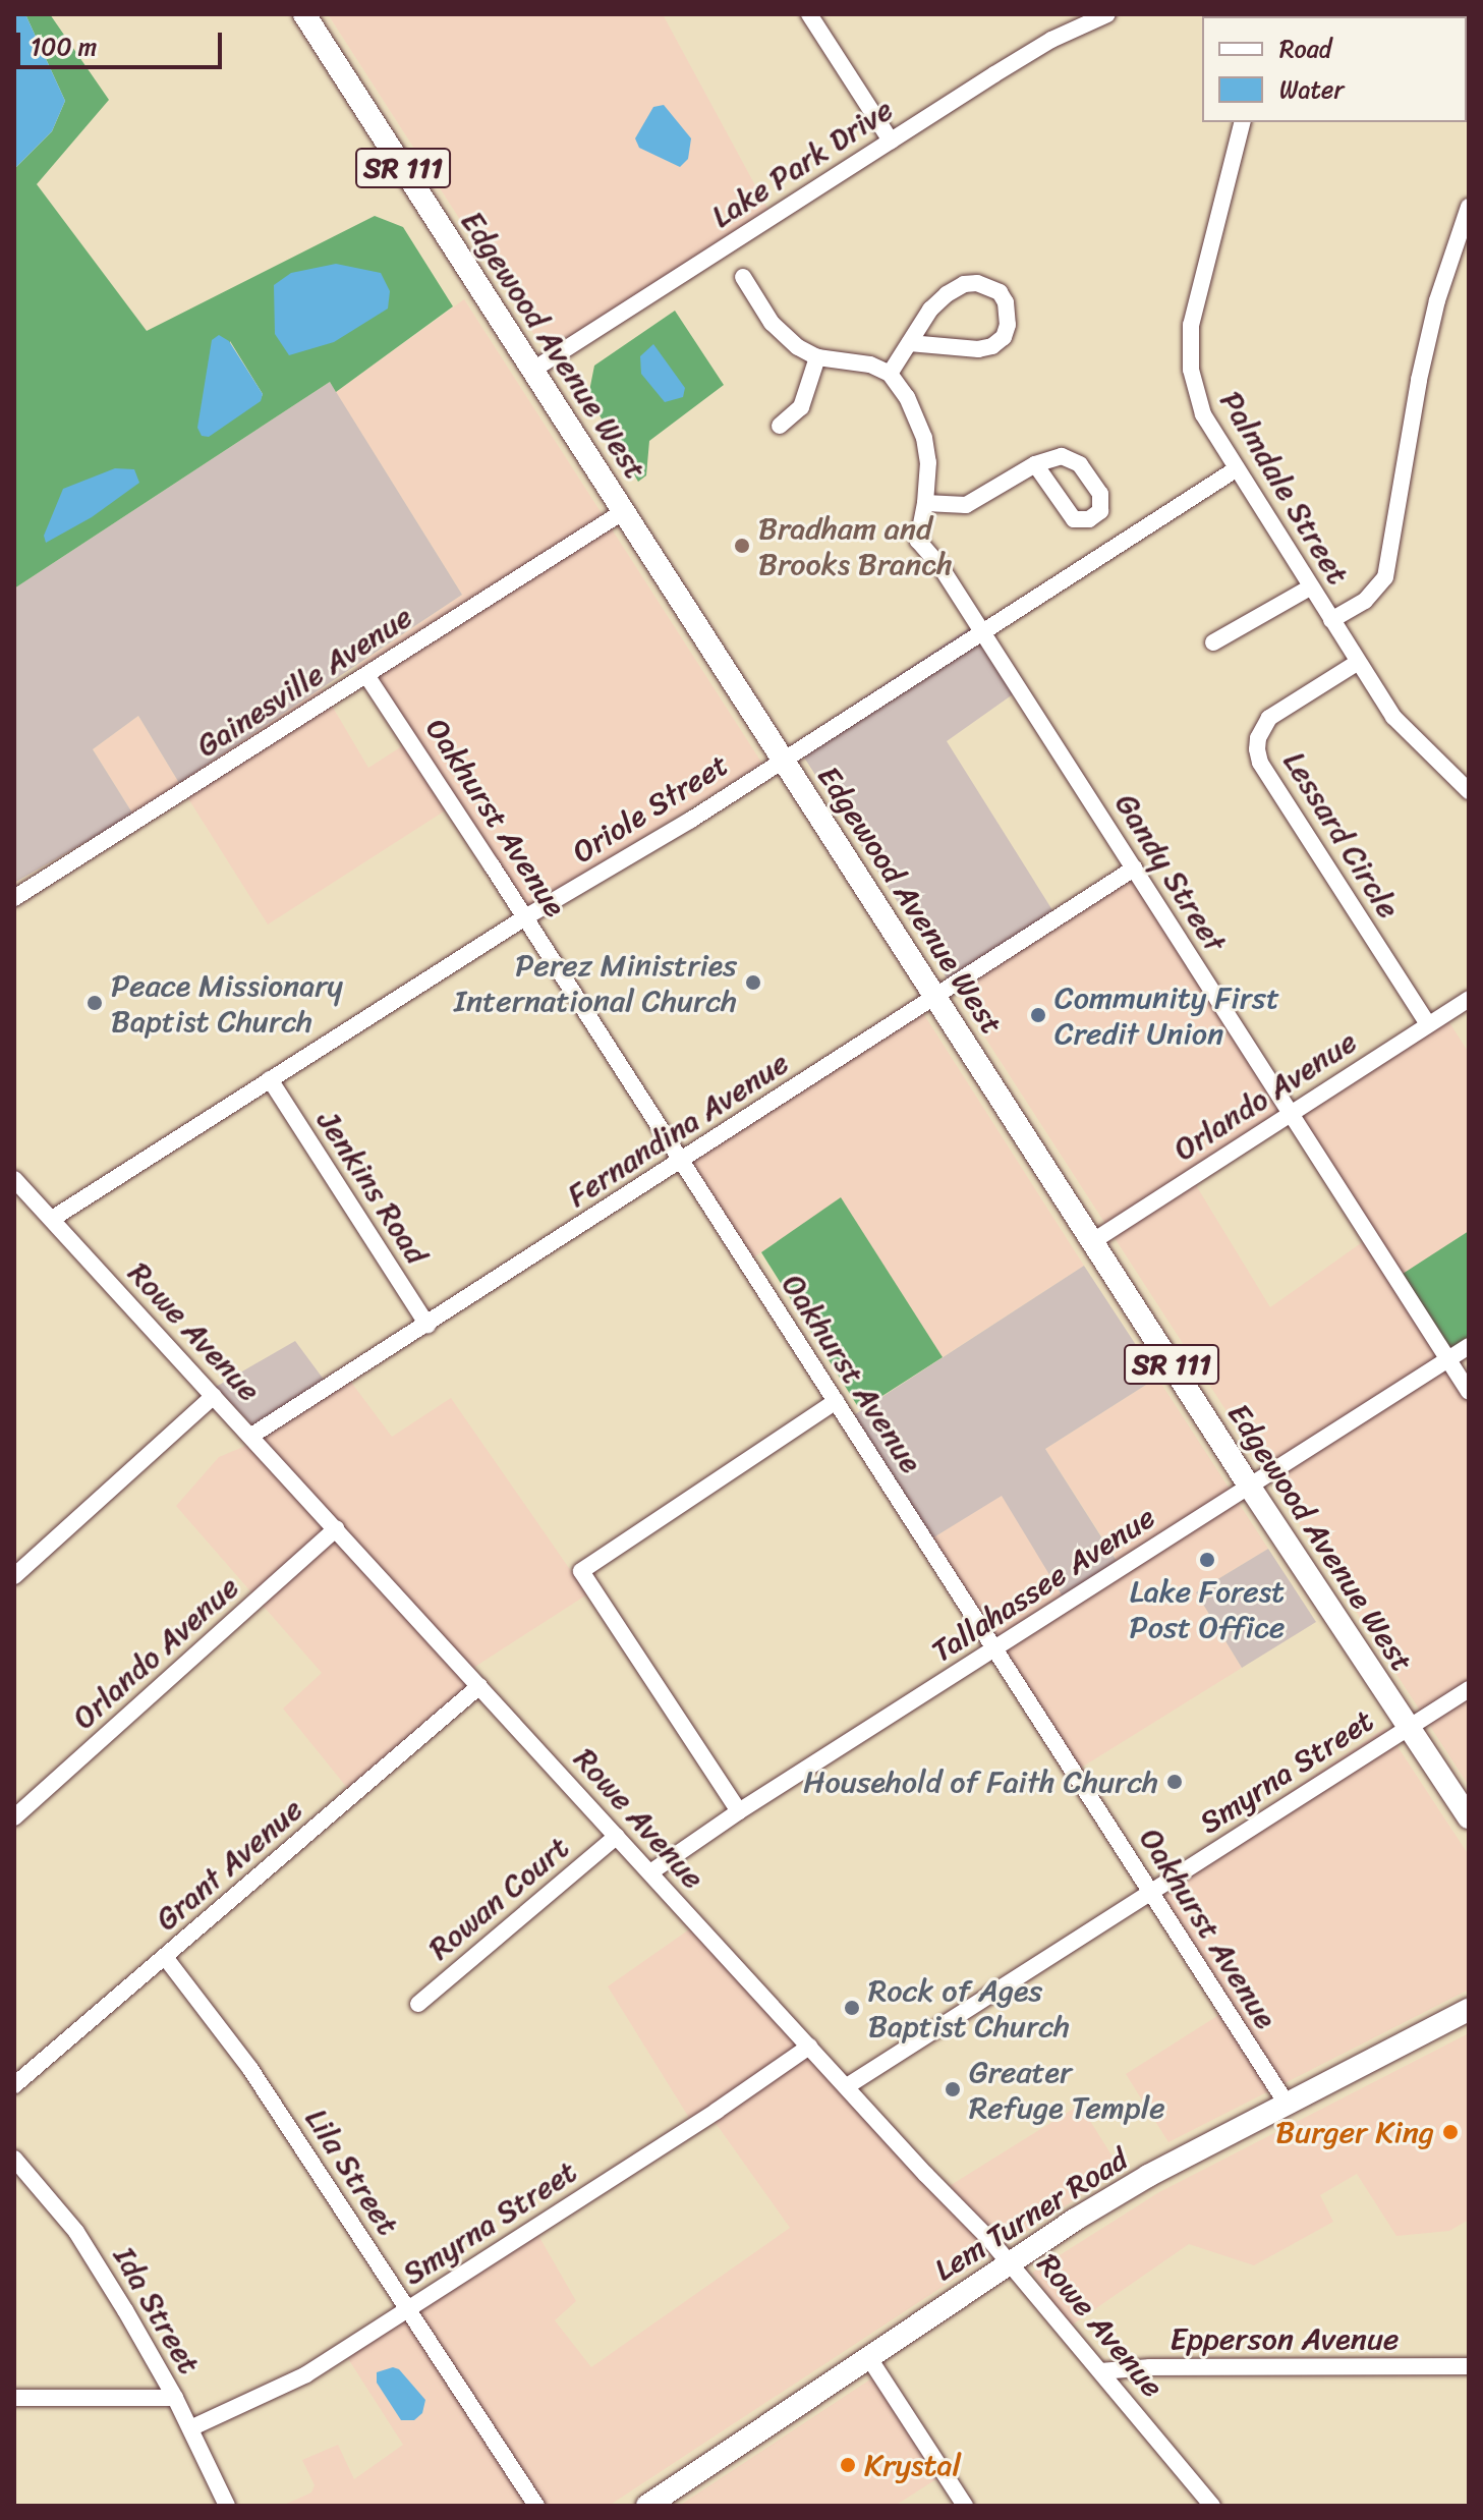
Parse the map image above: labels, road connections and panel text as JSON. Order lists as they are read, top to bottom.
{
  "streets": {
    "main road": ["SR 111", "Edgewood Avenue West", "Lem Turner Road"],
    "street": [
      "Lake Park Drive",
      "Palmdale Street",
      "Gainesville Avenue",
      "Oriole Street",
      "Oakhurst Avenue",
      "Lessard Circle",
      "Gandy Street",
      "Orlando Avenue",
      "Fernandina Avenue",
      "Jenkins Road",
      "Rowe Avenue",
      "Tallahassee Avenue",
      "Smyrna Street",
      "Grant Avenue",
      "Rowan Court",
      "Lila Street",
      "Ida Street",
      "Epperson Avenue"
    ]
  },
  "crossings": [
    ["Lake Park Drive", "Edgewood Avenue West"],
    ["Edgewood Avenue West", "Gainesville Avenue"],
    ["Edgewood Avenue West", "Oriole Street"],
    ["Edgewood Avenue West", "Orlando Avenue"],
    ["Edgewood Avenue West", "Fernandina Avenue"],
    ["Edgewood Avenue West", "Tallahassee Avenue"],
    ["Edgewood Avenue West", "Smyrna Street"],
    ["Palmdale Street", "Oriole Street"],
    ["Palmdale Street", "Lessard Circle"],
    ["Gainesville Avenue", "Oakhurst Avenue"],
    ["Oriole Street", "Oakhurst Avenue"],
    ["Oriole Street", "Gandy Street"],
    ["Oriole Street", "Jenkins Road"],
    ["Oriole Street", "Rowe Avenue"],
    ["Oakhurst Avenue", "Fernandina Avenue"],
    ["Oakhurst Avenue", "Tallahassee Avenue"],
    ["Oakhurst Avenue", "Smyrna Street"],
    ["Oakhurst Avenue", "Lem Turner Road"],
    ["Lessard Circle", "Orlando Avenue"],
    ["Gandy Street", "Orlando Avenue"],
    ["Gandy Street", "Fernandina Avenue"],
    ["Gandy Street", "Tallahassee Avenue"],
    ["Orlando Avenue", "Rowe Avenue"],
    ["Fernandina Avenue", "Jenkins Road"],
    ["Fernandina Avenue", "Rowe Avenue"],
    ["Rowe Avenue", "Tallahassee Avenue"],
    ["Rowe Avenue", "Smyrna Street"],
    ["Rowe Avenue", "Grant Avenue"],
    ["Rowe Avenue", "Rowan Court"],
    ["Rowe Avenue", "Lem Turner Road"],
    ["Rowe Avenue", "Epperson Avenue"],
    ["Smyrna Street", "Lila Street"],
    ["Smyrna Street", "Ida Street"],
    ["Grant Avenue", "Lila Street"]
  ],
  "places": [
    "Bradham and Brooks Branch",
    "Perez Ministries International Church",
    "Peace Missionary Baptist Church",
    "Community First Credit Union",
    "Lake Forest Post Office",
    "Household of Faith Church",
    "Rock of Ages Baptist Church",
    "Greater Refuge Temple",
    "Burger King",
    "Krystal"
  ],
  "legend": ["Road", "Water"],
  "scale_bar": "100 m"
}
